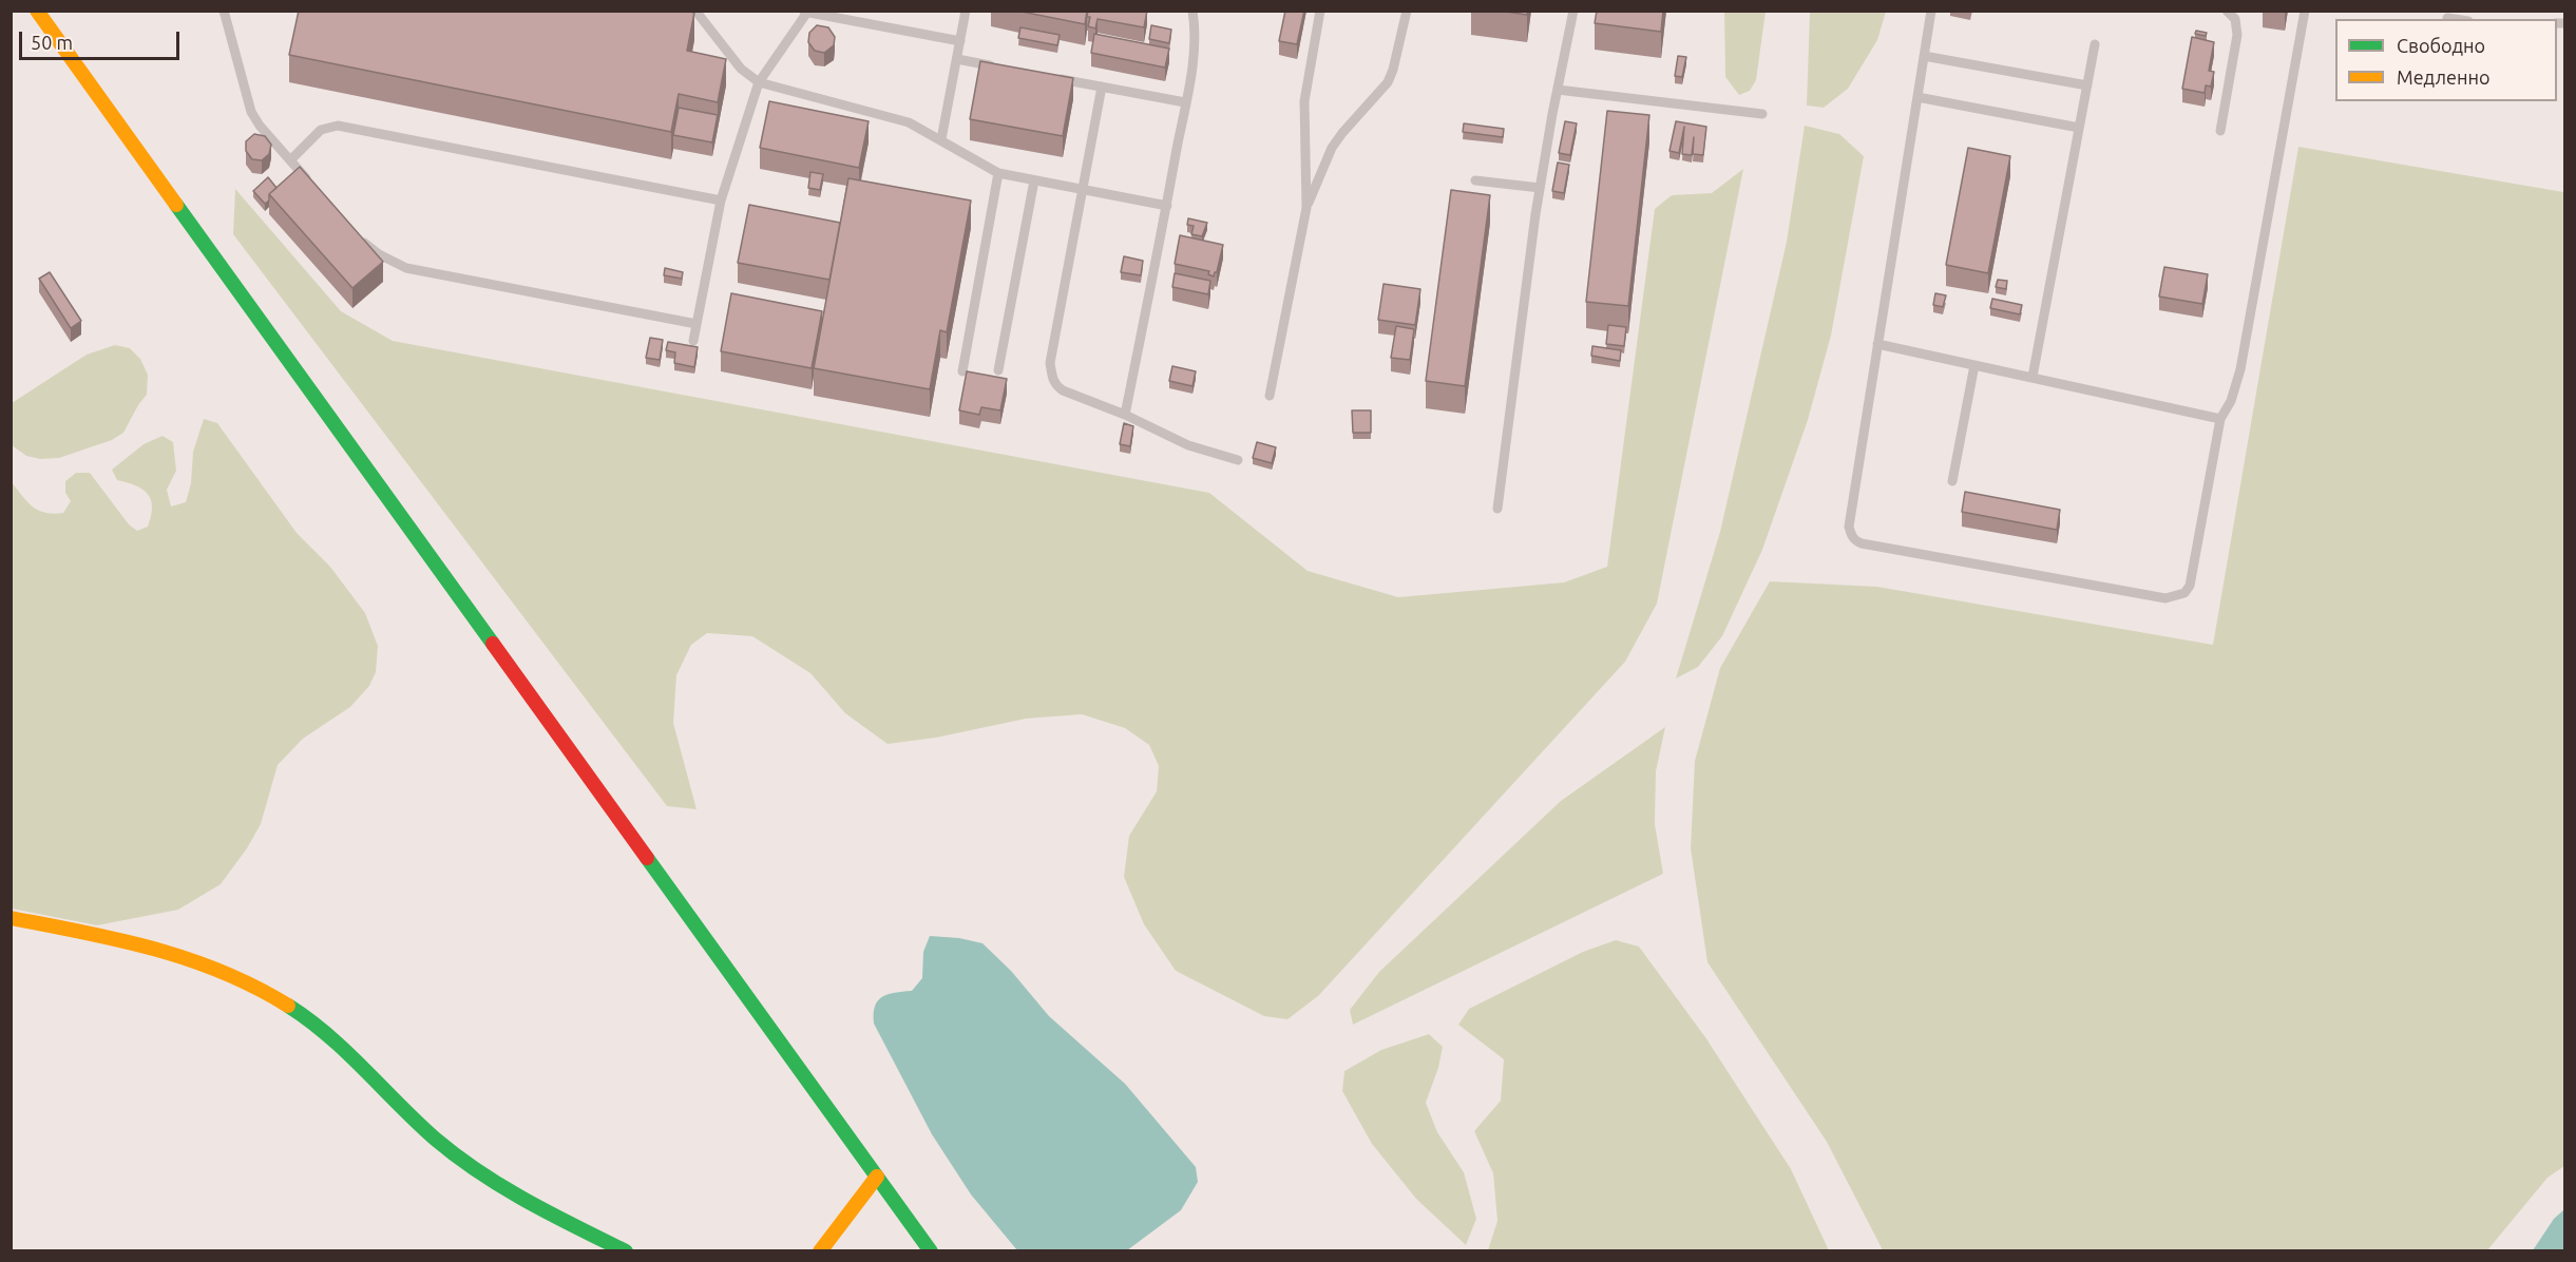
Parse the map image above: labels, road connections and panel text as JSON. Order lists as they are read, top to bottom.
{
  "legend": ["Свободно", "Медленно"],
  "scale_bar": "50 m"
}
